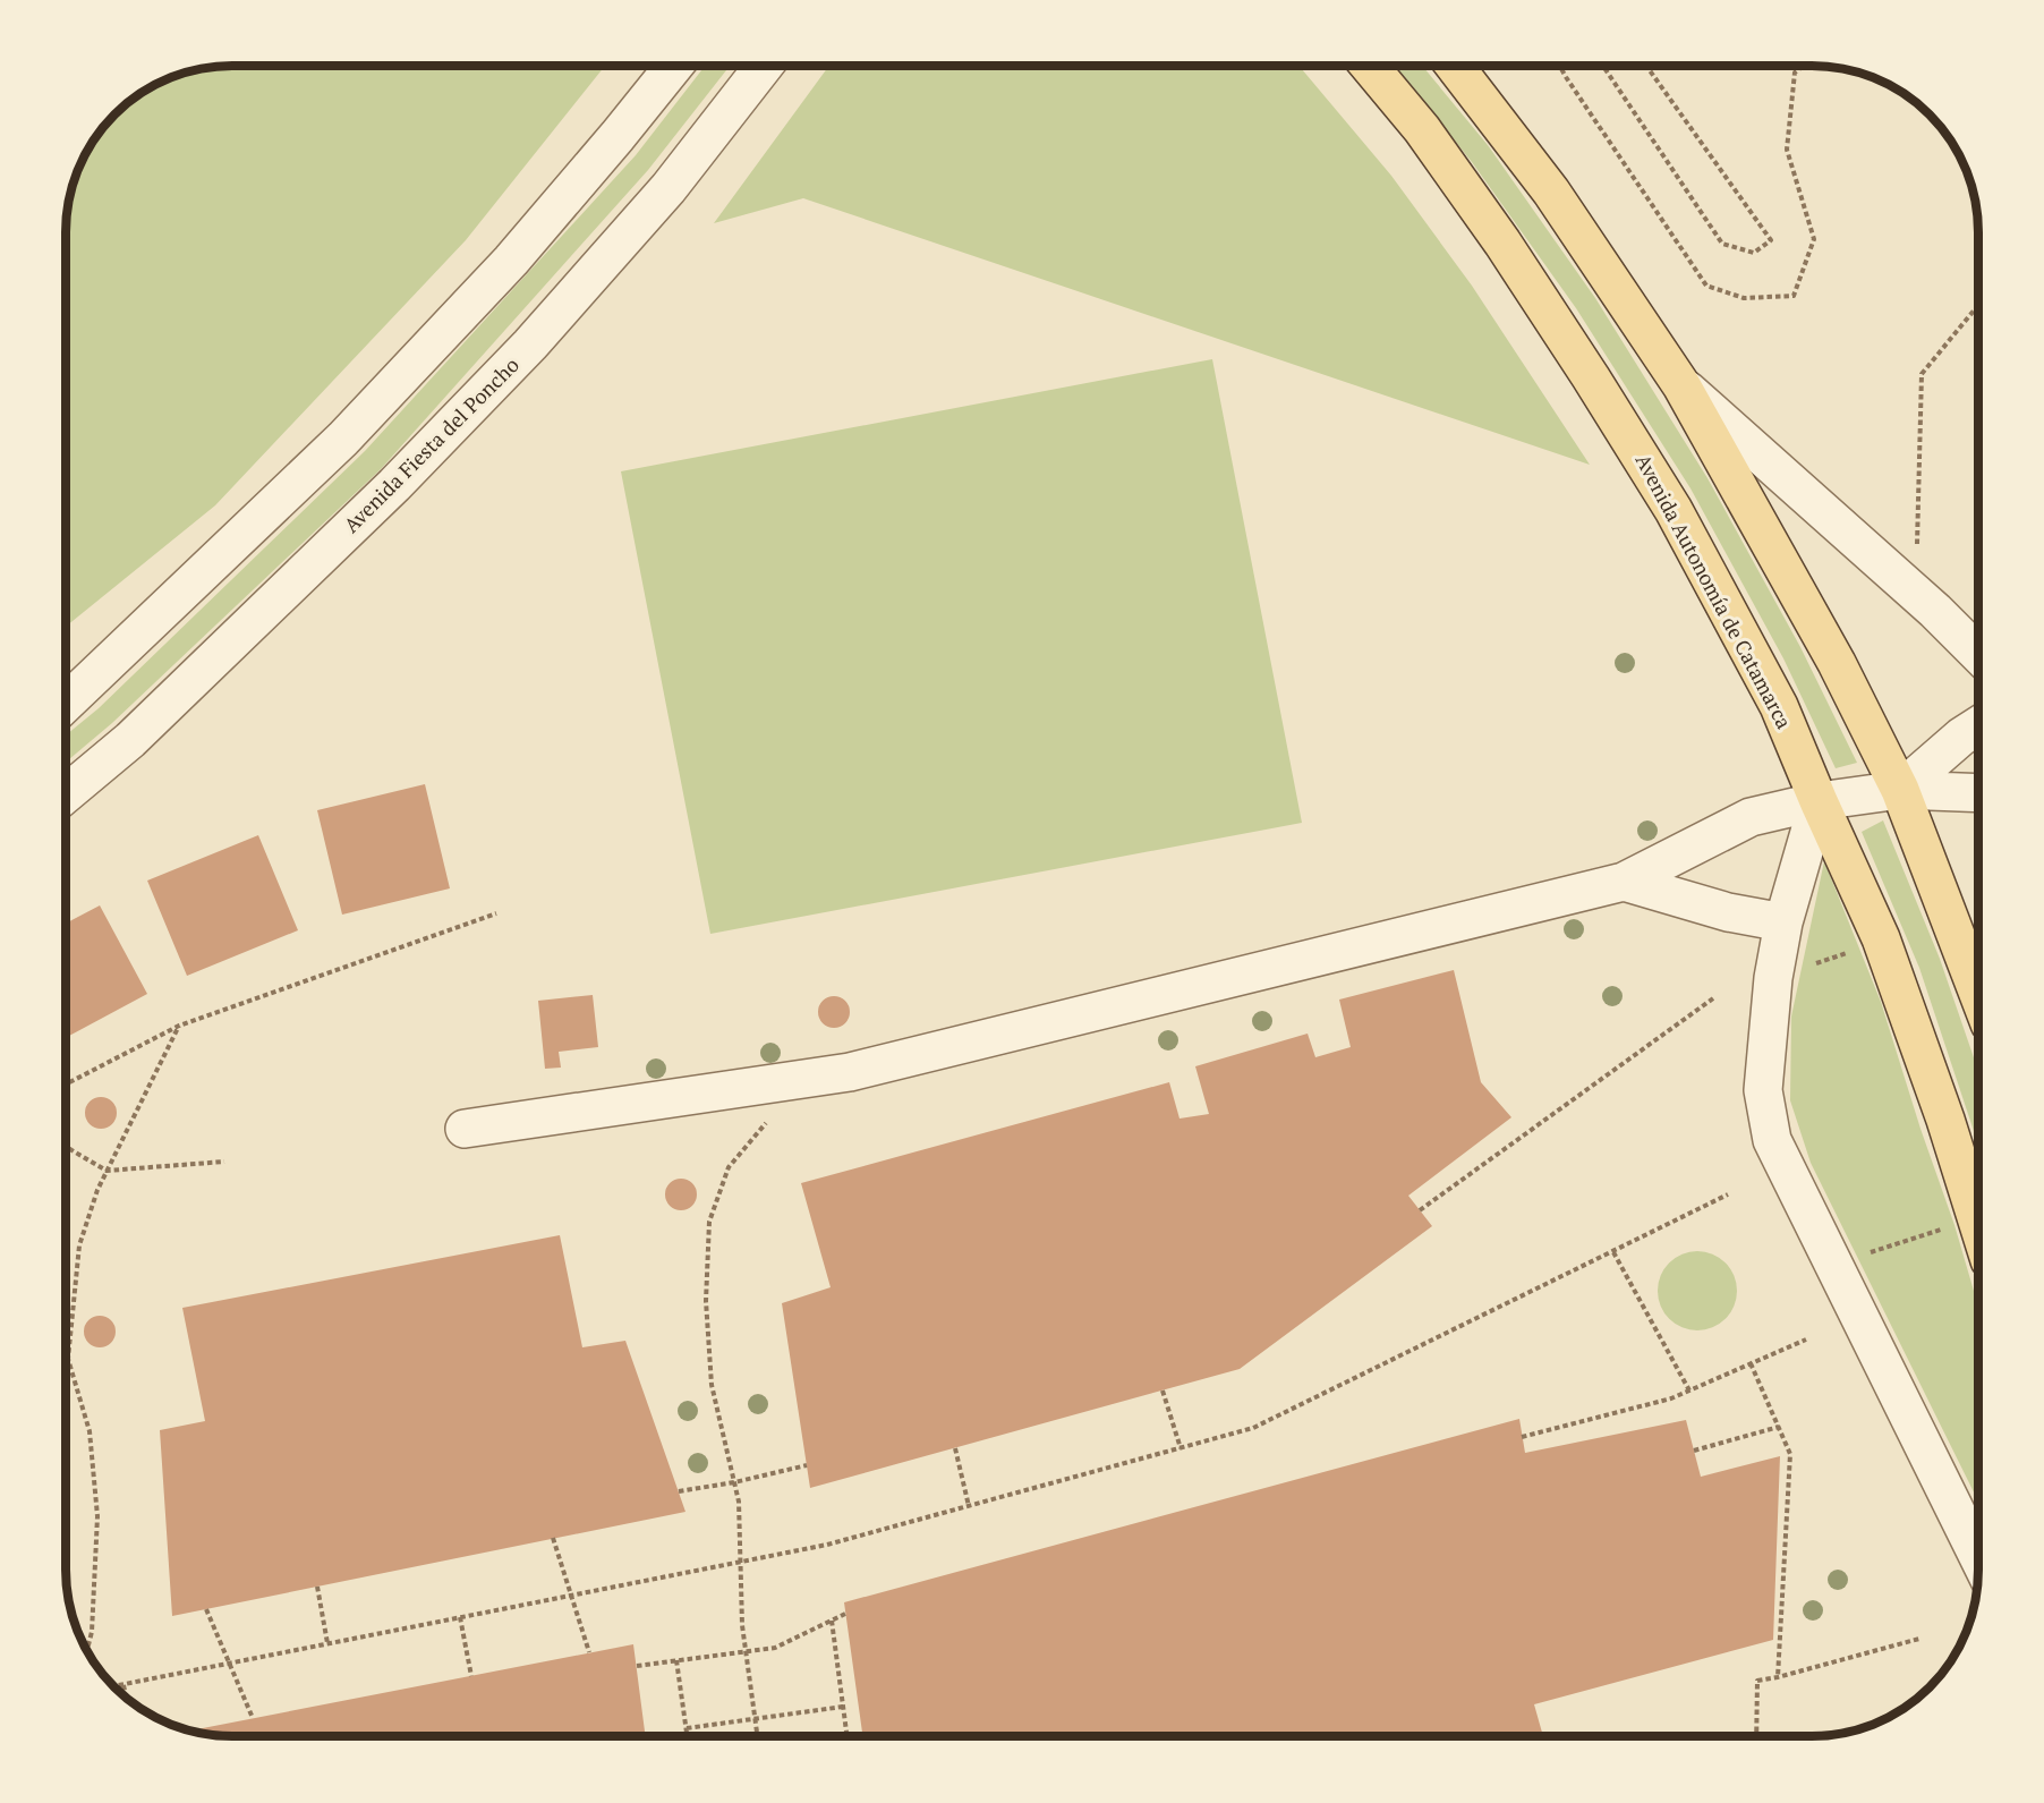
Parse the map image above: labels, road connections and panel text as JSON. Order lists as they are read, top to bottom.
{
  "streets": {
    "main road": ["Avenida Autonomía de Catamarca"],
    "street": ["Avenida Fiesta del Poncho"]
  }
}
